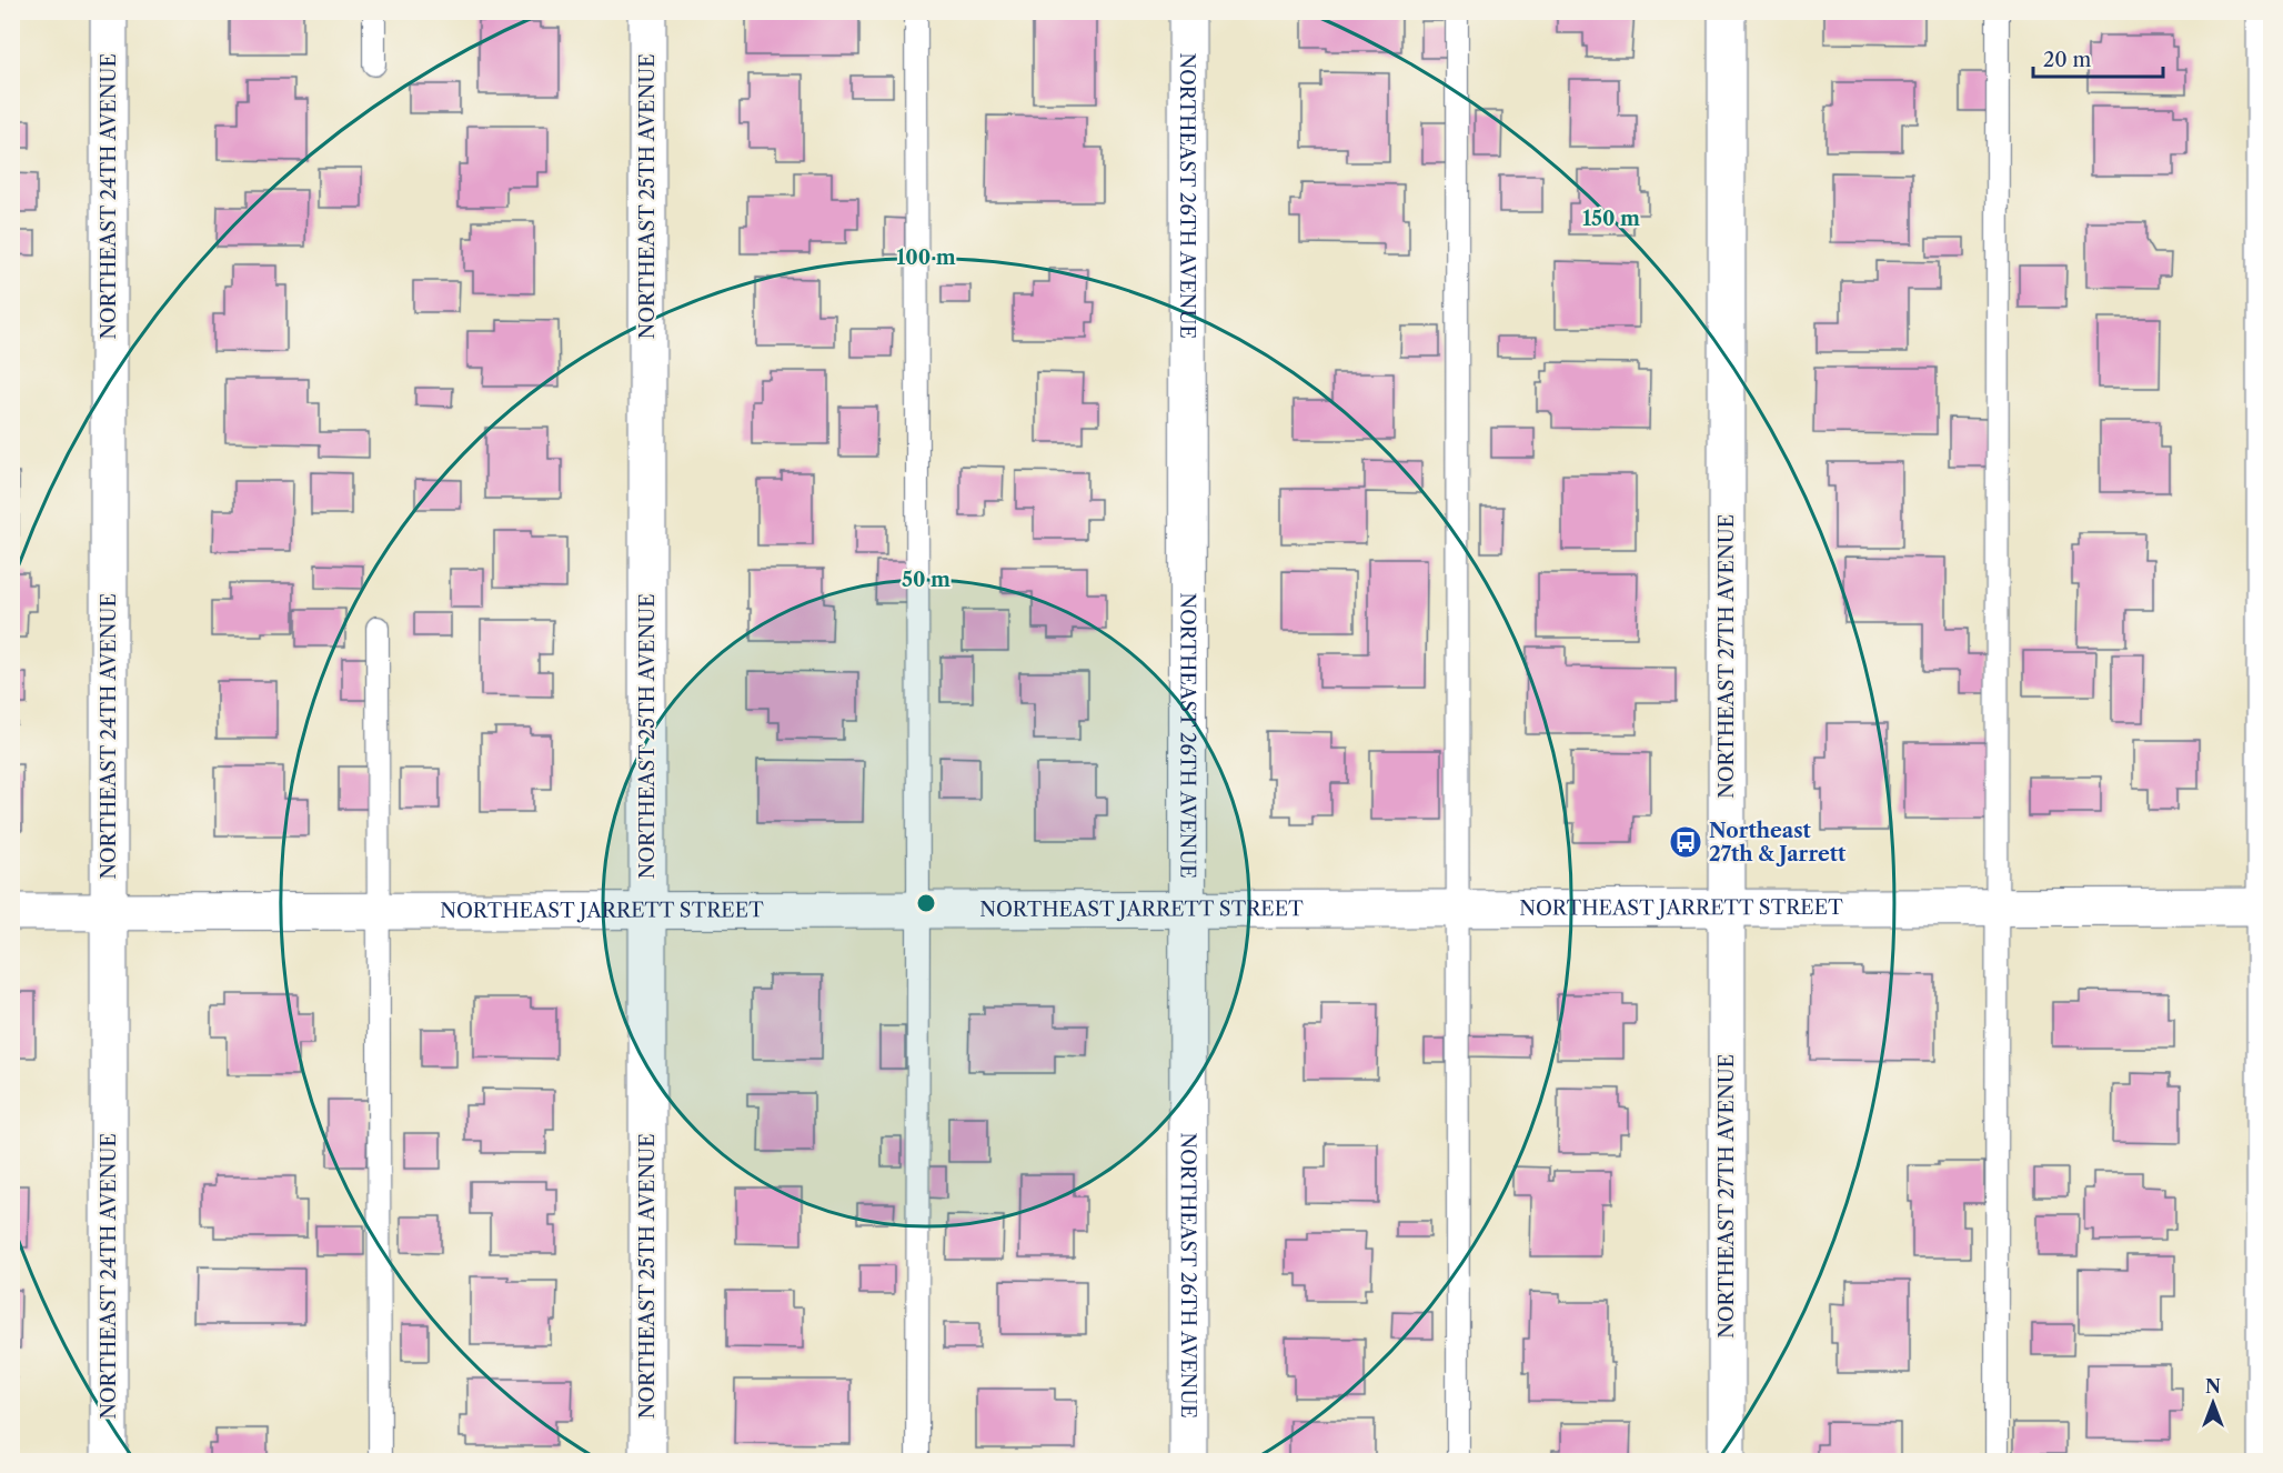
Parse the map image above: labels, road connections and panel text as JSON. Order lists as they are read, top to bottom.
{
  "streets": {
    "street": [
      "NORTHEAST 24TH AVENUE",
      "NORTHEAST 25TH AVENUE",
      "NORTHEAST 26TH AVENUE",
      "NORTHEAST 27TH AVENUE",
      "NORTHEAST JARRETT STREET"
    ]
  },
  "crossings": [
    ["NORTHEAST 24TH AVENUE", "NORTHEAST JARRETT STREET"],
    ["NORTHEAST 25TH AVENUE", "NORTHEAST JARRETT STREET"],
    ["NORTHEAST 26TH AVENUE", "NORTHEAST JARRETT STREET"],
    ["NORTHEAST 27TH AVENUE", "NORTHEAST JARRETT STREET"]
  ],
  "places": {
    "bus stop": ["Northeast 27th & Jarrett"]
  },
  "scale_bar": "20 m",
  "north": "top",
  "rings": ["150 m", "100 m", "50 m"]
}
